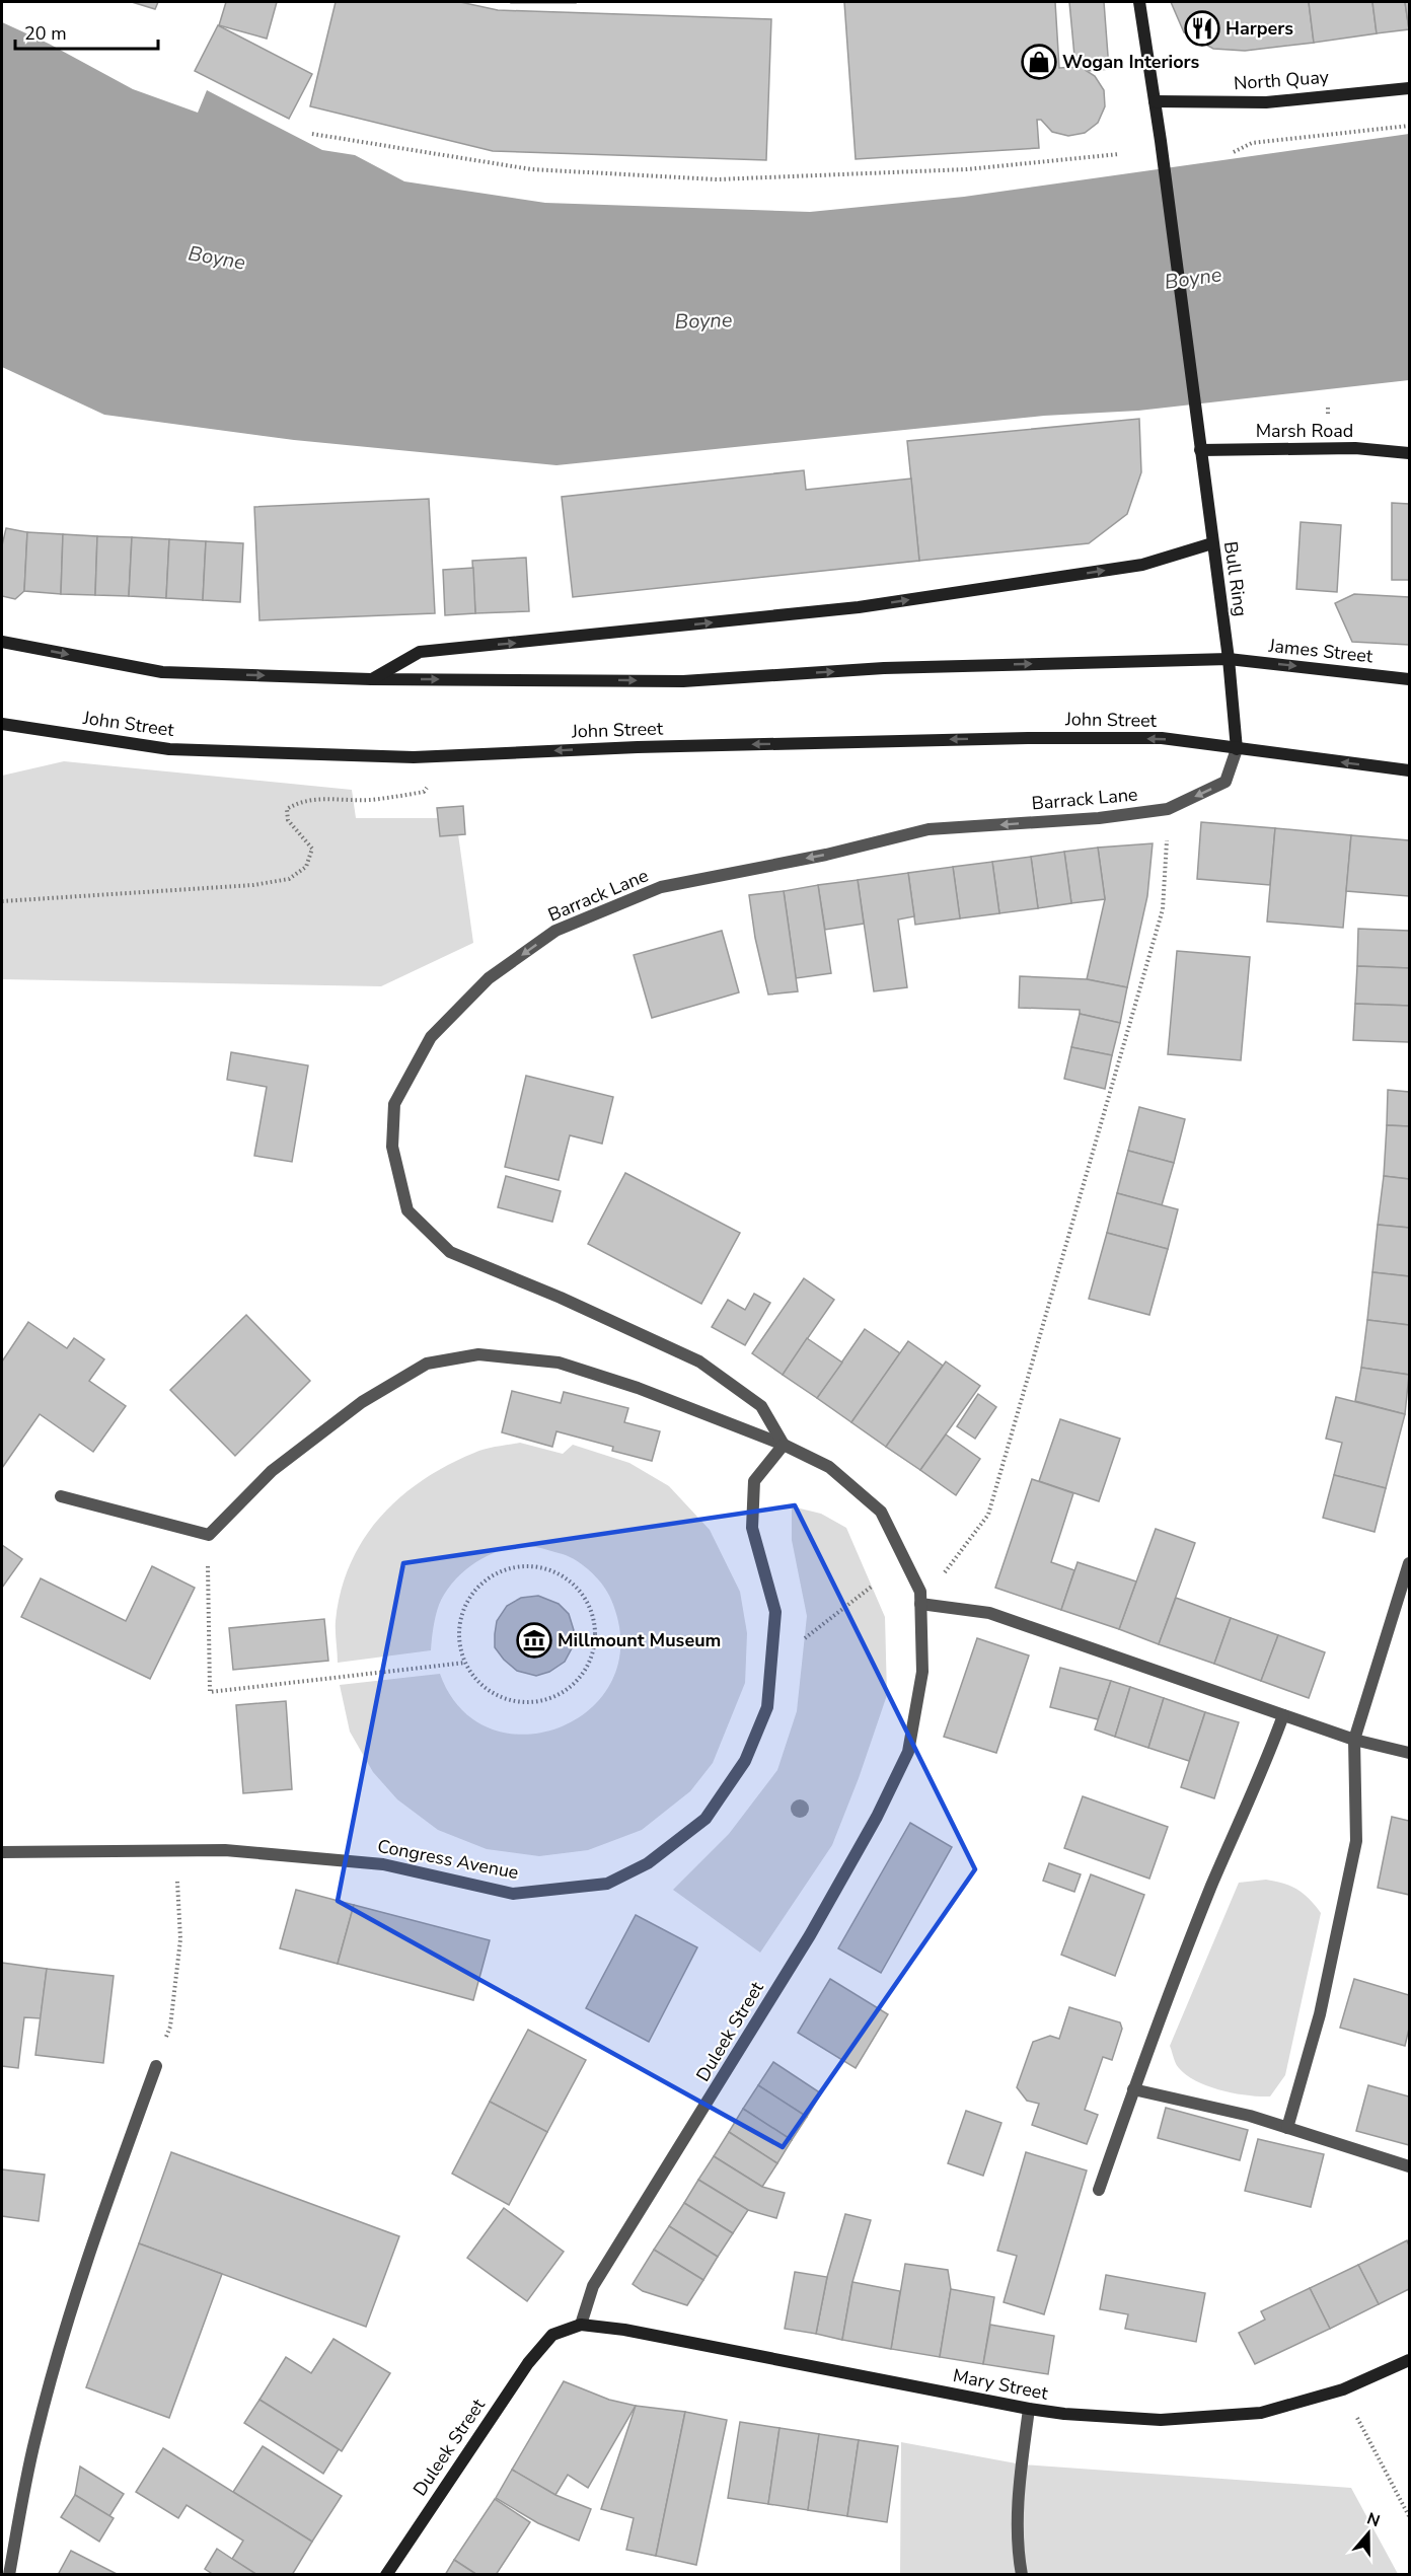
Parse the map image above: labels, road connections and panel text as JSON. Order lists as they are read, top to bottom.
{
  "streets": {
    "main road": [
      "North Quay",
      "Marsh Road",
      "Bull Ring",
      "James Street",
      "John Street",
      "Duleek Street",
      "Mary Street"
    ],
    "street": ["Barrack Lane", "Congress Avenue"]
  },
  "crossings": [
    ["North Quay", "Bull Ring"],
    ["Marsh Road", "Bull Ring"],
    ["Bull Ring", "James Street"],
    ["Bull Ring", "John Street"],
    ["Bull Ring", "Barrack Lane"],
    ["John Street", "Barrack Lane"],
    ["Barrack Lane", "Congress Avenue"],
    ["Barrack Lane", "Duleek Street"],
    ["Congress Avenue", "Duleek Street"],
    ["Duleek Street", "Mary Street"]
  ],
  "water": ["Boyne"],
  "places": {
    "restaurant": ["Harpers"],
    "shop": ["Wogan Interiors"],
    "museum": ["Millmount Museum"]
  },
  "scale_bar": "20 m",
  "north": "top"
}
